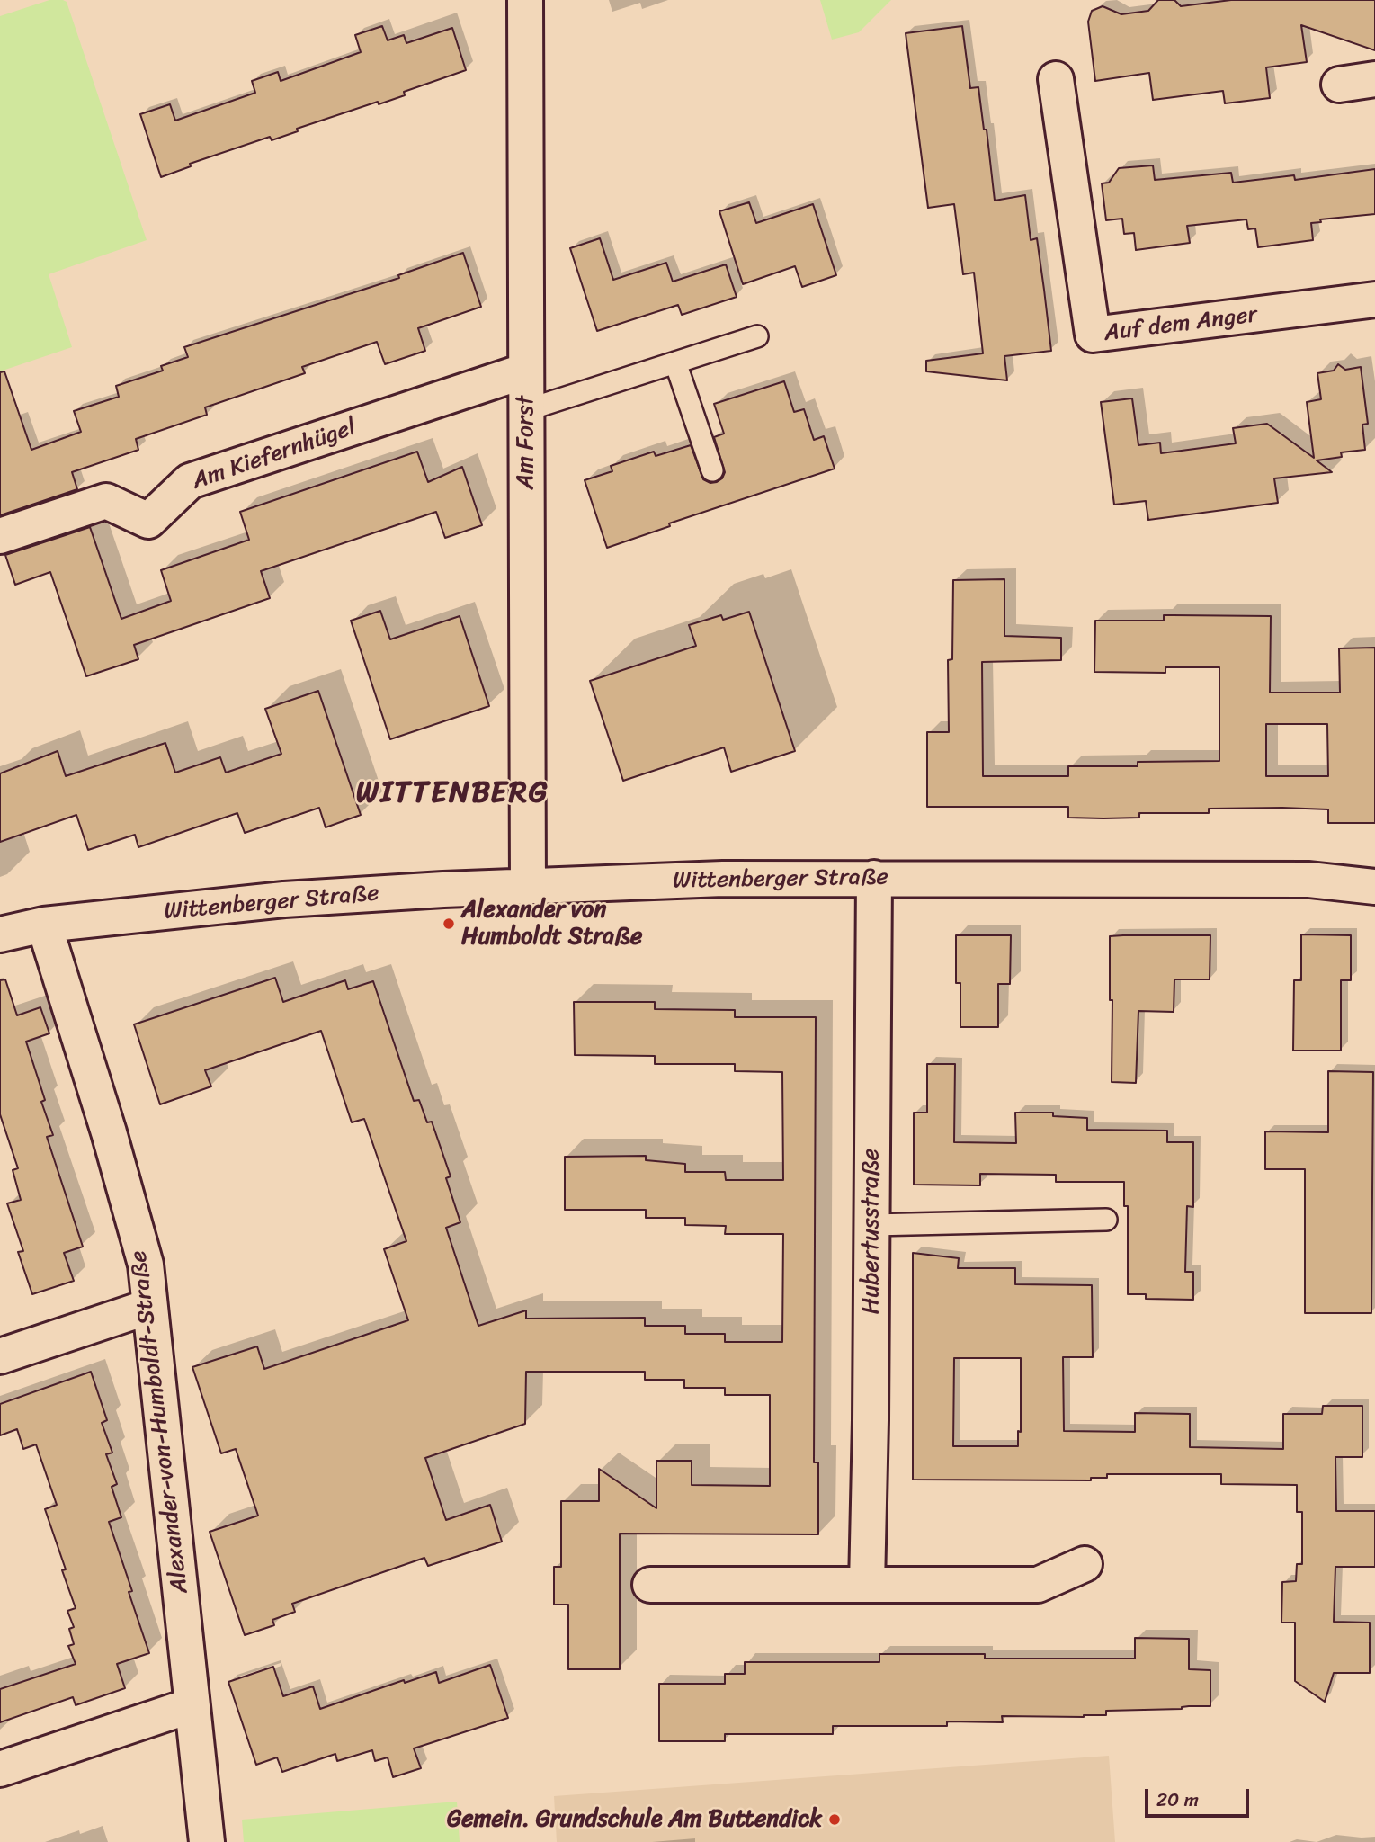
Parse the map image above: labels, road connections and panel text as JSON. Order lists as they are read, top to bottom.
{
  "streets": {
    "street": [
      "Auf dem Anger",
      "Am Forst",
      "Am Kiefernhügel",
      "Wittenberger Straße",
      "Hubertusstraße",
      "Alexander-von-Humboldt-Straße"
    ]
  },
  "crossings": [
    ["Am Forst", "Am Kiefernhügel"],
    ["Am Forst", "Wittenberger Straße"],
    ["Wittenberger Straße", "Hubertusstraße"],
    ["Wittenberger Straße", "Alexander-von-Humboldt-Straße"]
  ],
  "districts": ["WITTENBERG"],
  "places": ["Alexander von Humboldt Straße", "Gemein. Grundschule Am Buttendick"],
  "scale_bar": "20 m"
}
